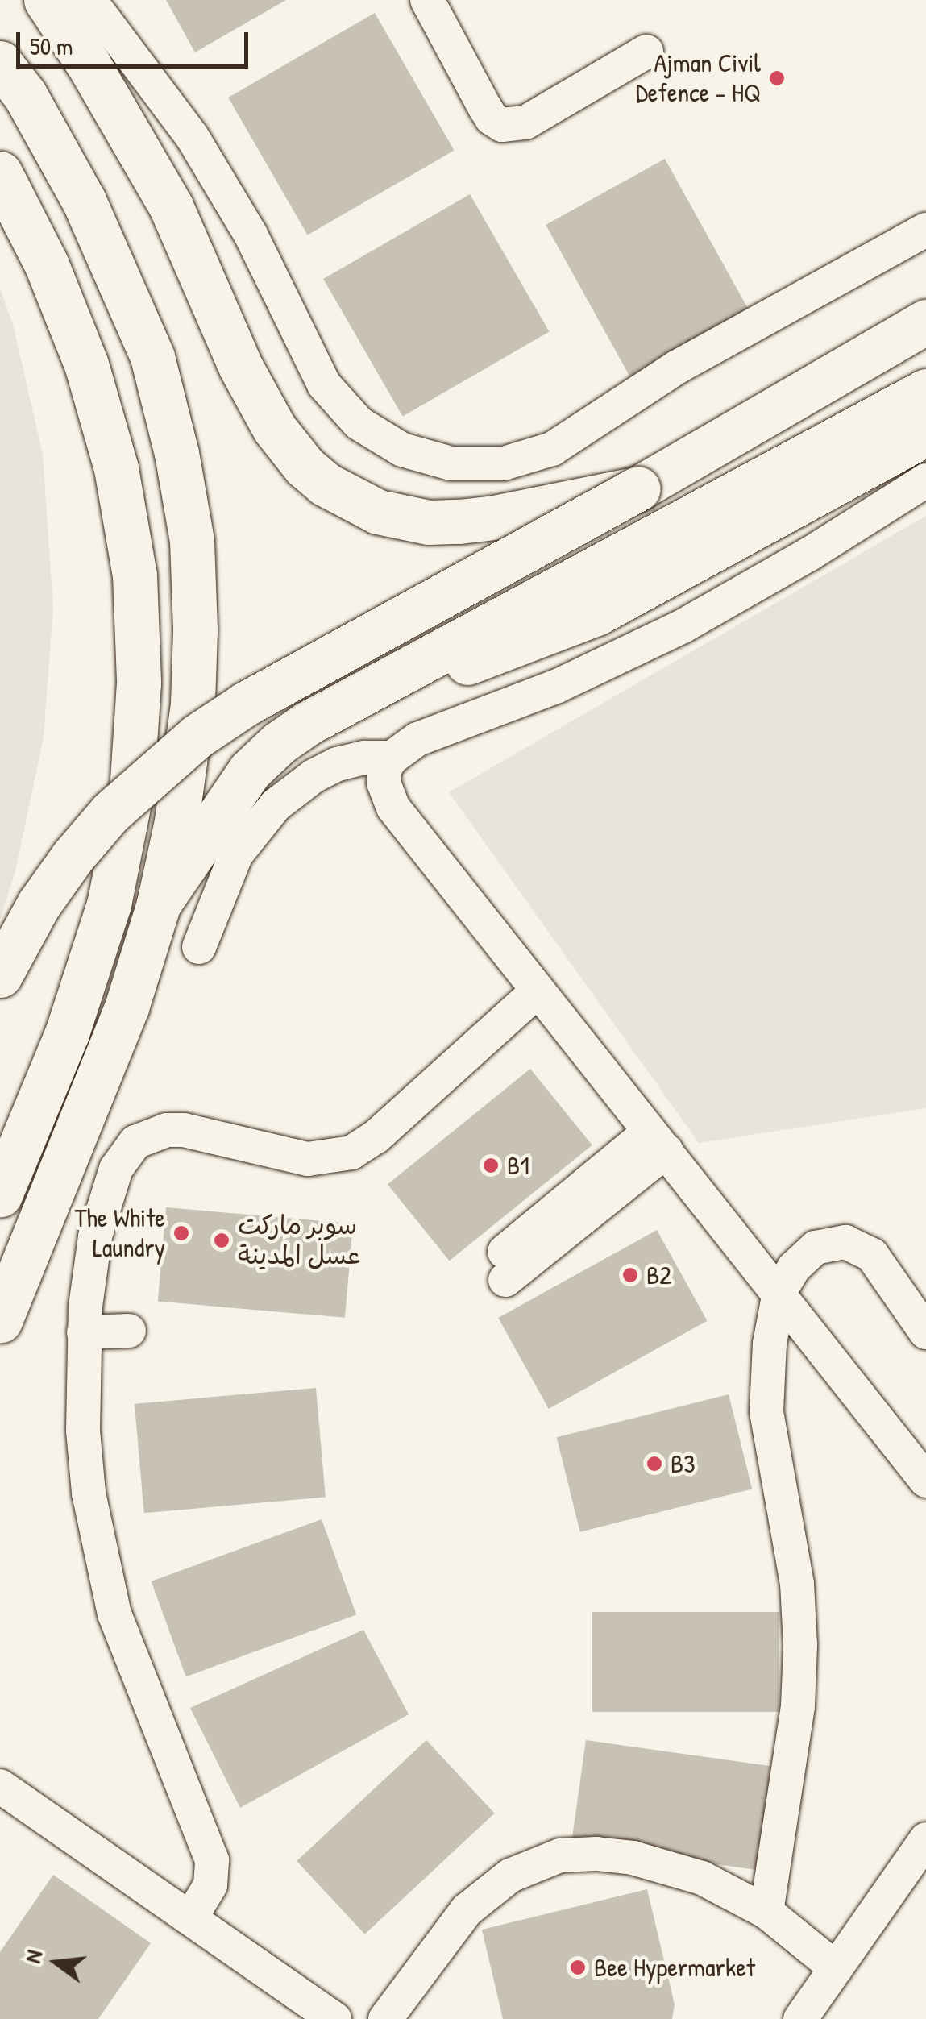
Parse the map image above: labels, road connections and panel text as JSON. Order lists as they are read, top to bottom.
{
  "places": [
    "Ajman Civil Defence - HQ",
    "B1",
    "The White Laundry",
    "سوبر ماركت عسل المدينة",
    "B2",
    "B3",
    "Bee Hypermarket"
  ],
  "scale_bar": "50 m",
  "north": "left"
}
